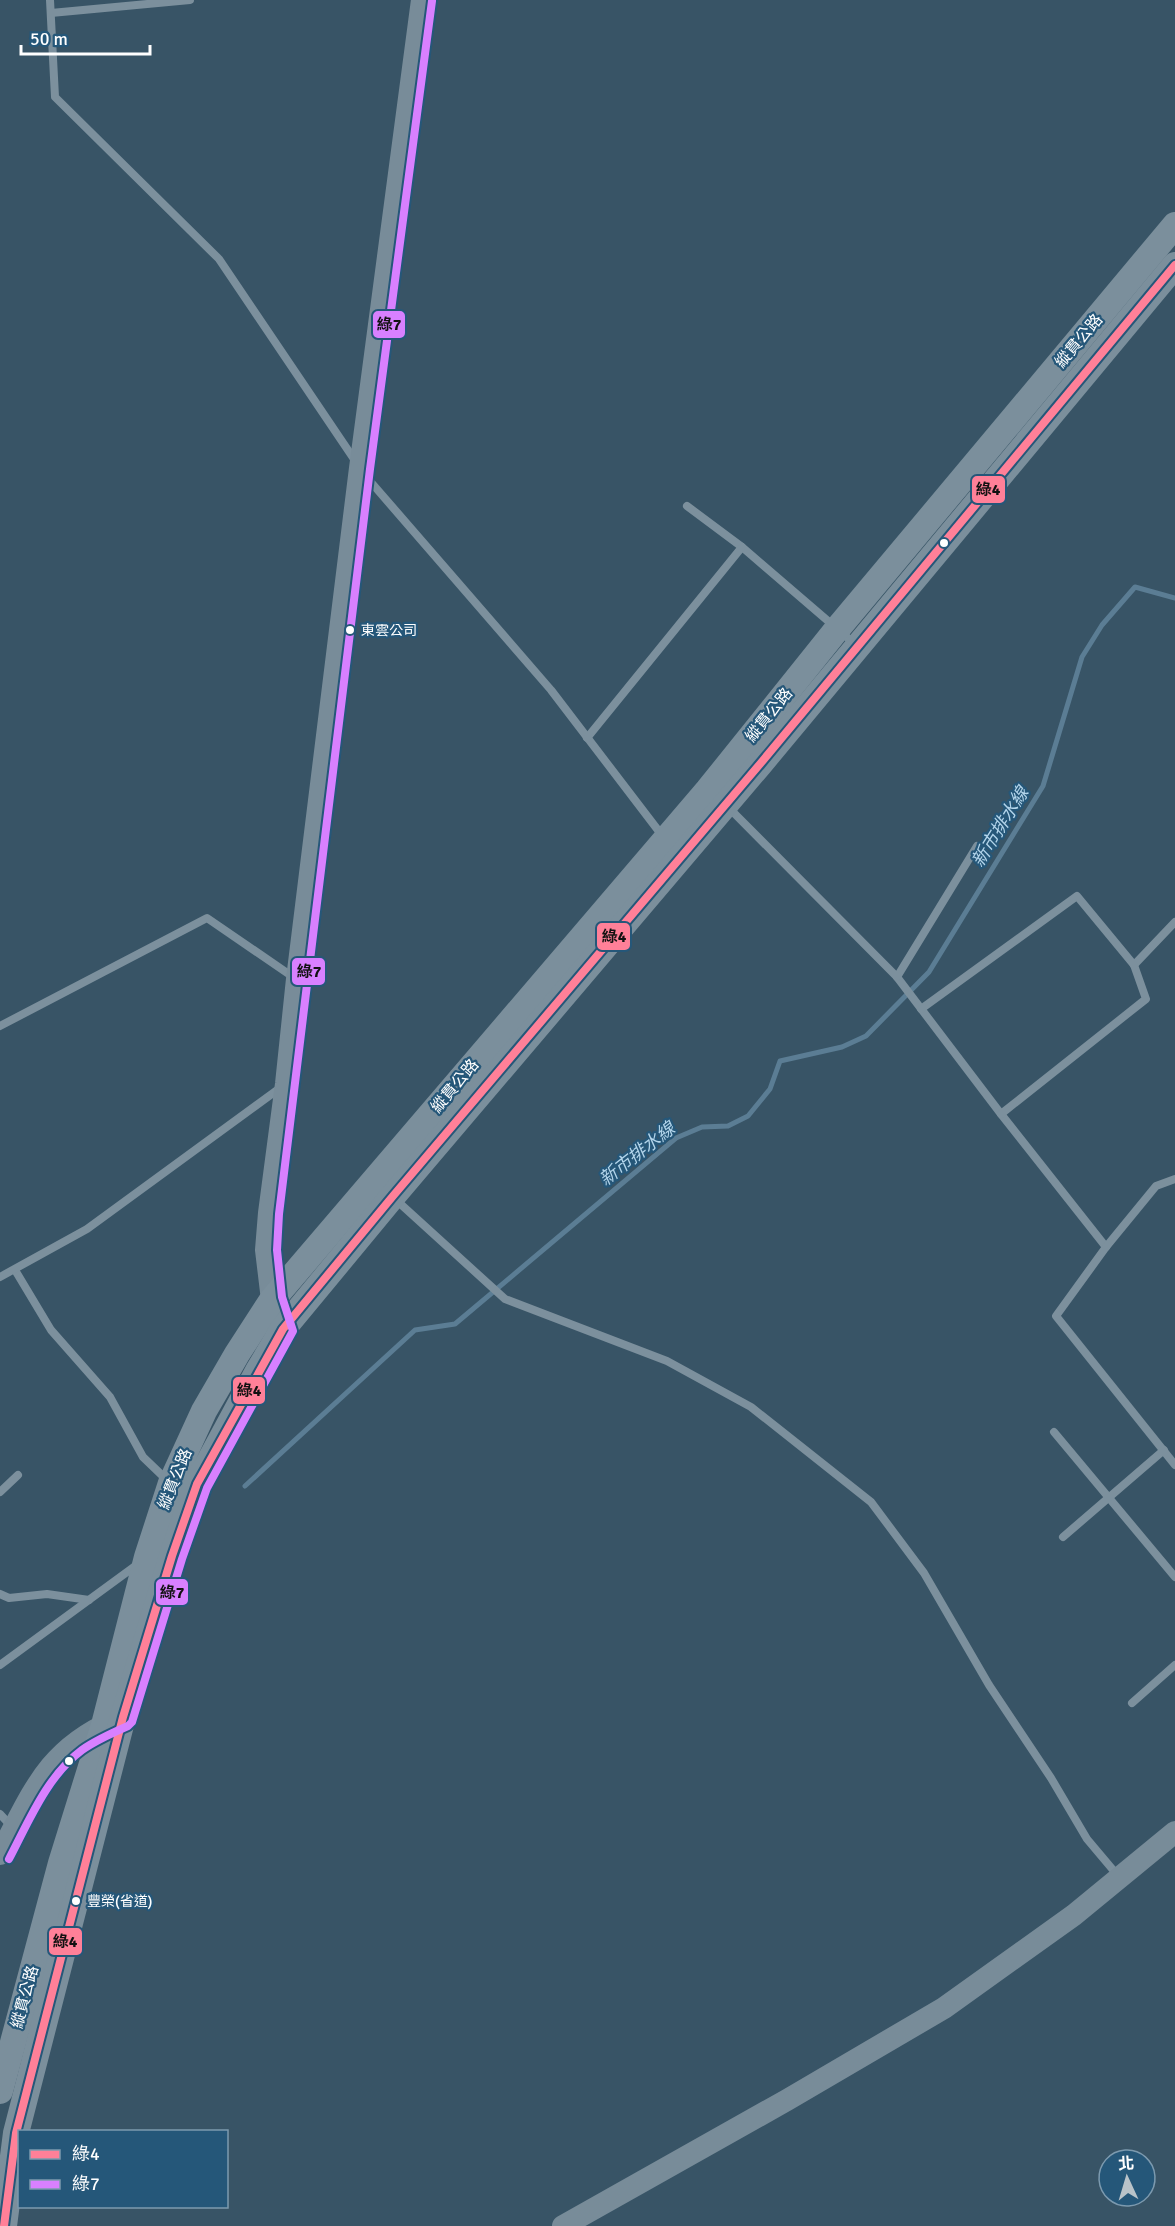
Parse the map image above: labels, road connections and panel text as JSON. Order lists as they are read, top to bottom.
{
  "streets": {
    "main road": ["縱貫公路"]
  },
  "water": ["新市排水線"],
  "places": ["東雲公司", "豐榮(省道)"],
  "lines": ["transit line 綠7", "transit line 綠4"],
  "legend": ["綠4", "綠7"],
  "scale_bar": "50 m",
  "north": "top"
}
